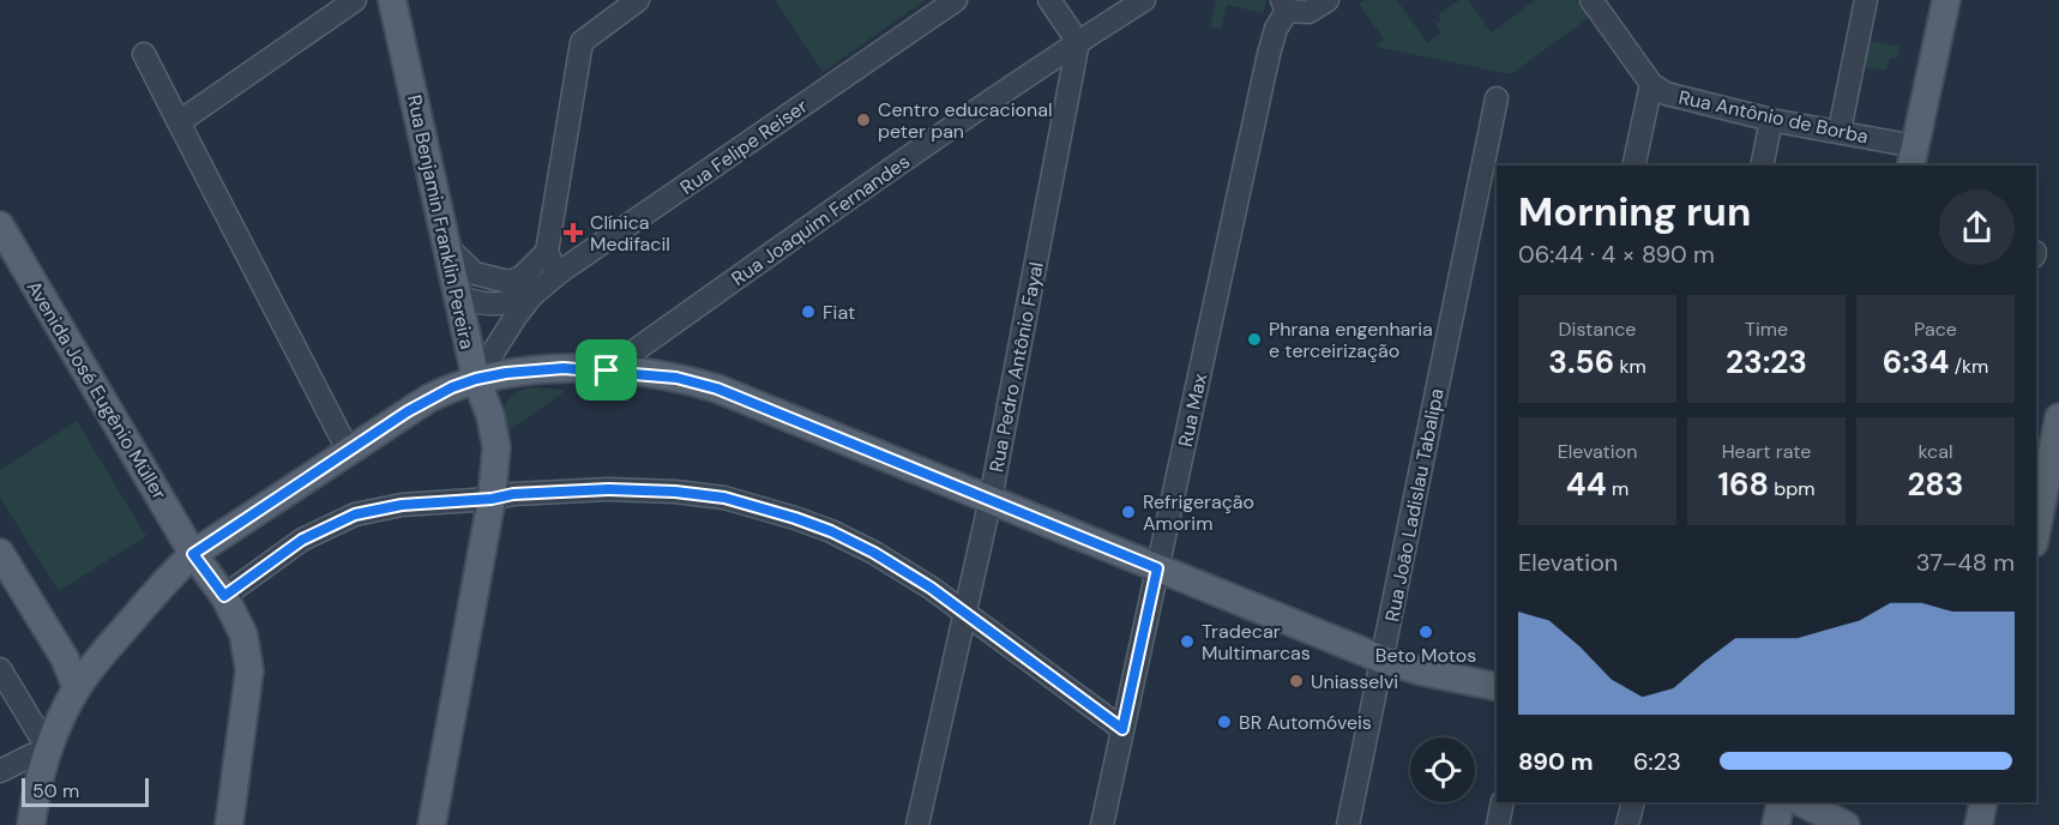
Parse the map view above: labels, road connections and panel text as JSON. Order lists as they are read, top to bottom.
{
  "streets": {
    "main road": ["Rua Benjamin Franklin Pereira", "Avenida José Eugênio Müller"],
    "street": [
      "Rua Antônio de Borba",
      "Rua Felipe Reiser",
      "Rua Joaquim Fernandes",
      "Rua Pedro Antônio Fayal",
      "Rua Max",
      "Rua João Ladislau Tabalipa"
    ]
  },
  "crossings": [
    ["Rua Felipe Reiser", "Rua Benjamin Franklin Pereira"],
    ["Rua Joaquim Fernandes", "Rua Pedro Antônio Fayal"]
  ],
  "places": {
    "other": [
      "Centro educacional peter pan",
      "Fiat",
      "Phrana engenharia e terceirização",
      "Refrigeração Amorim",
      "Beto Motos",
      "Tradecar Multimarcas",
      "Uniasselvi",
      "BR Automóveis"
    ],
    "health": ["Clínica Medifacil"]
  },
  "scale_bar": "50 m",
  "page": {
    "heading": ["Morning run", "06:44 · 4 × 890 m"],
    "stats": [
      ["Distance", "3.56 km"],
      ["Time", "23:23"],
      ["Pace", "6:34 /km"],
      ["Elevation", "44 m"],
      ["Heart rate", "168 bpm"],
      ["kcal", "283"]
    ],
    "chart": ["Elevation", "37–48 m"],
    "list": [
      {
        "name": "890 m",
        "note": "6:23"
      }
    ],
    "scale": "50 m"
  }
}
